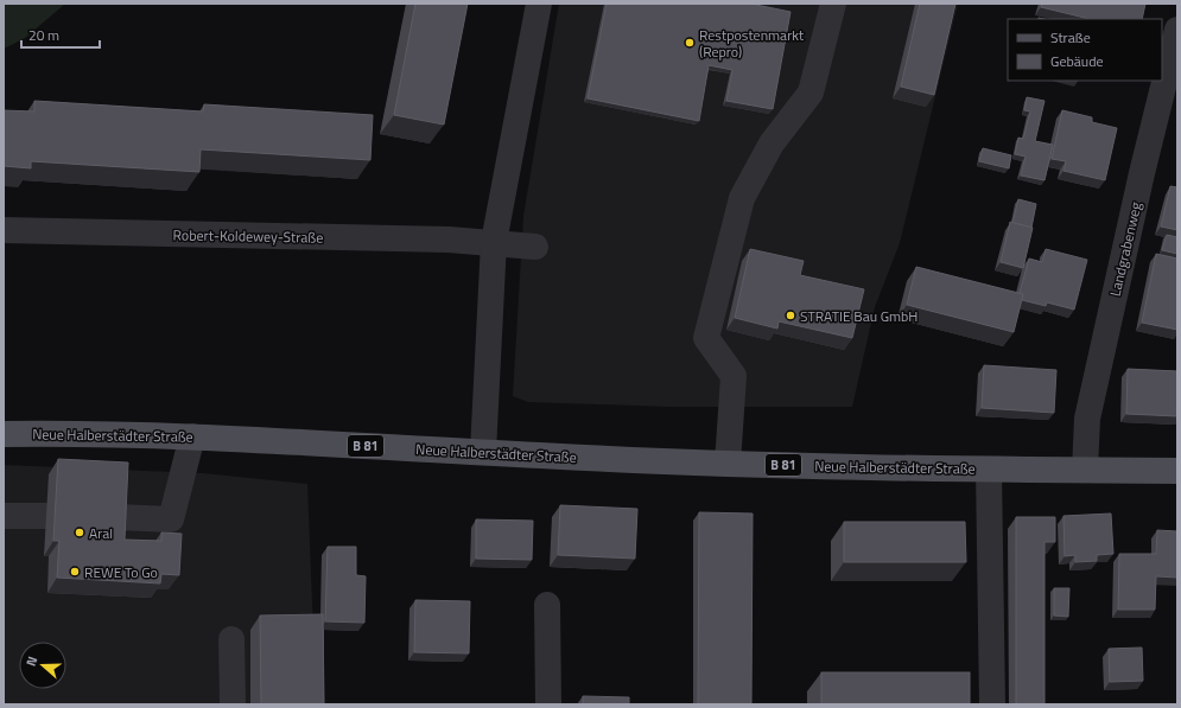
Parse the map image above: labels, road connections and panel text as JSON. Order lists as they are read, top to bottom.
{
  "streets": {
    "main road": ["Neue Halberstädter Straße", "B 81"],
    "street": ["Robert-Koldewey-Straße", "Landgrabenweg"]
  },
  "crossings": [
    ["Landgrabenweg", "Neue Halberstädter Straße"]
  ],
  "places": [
    "Restpostenmarkt (Repro)",
    "STRATIE Bau GmbH",
    "Aral",
    "REWE To Go"
  ],
  "legend": ["Straße", "Gebäude"],
  "scale_bar": "20 m",
  "north": "left"
}
